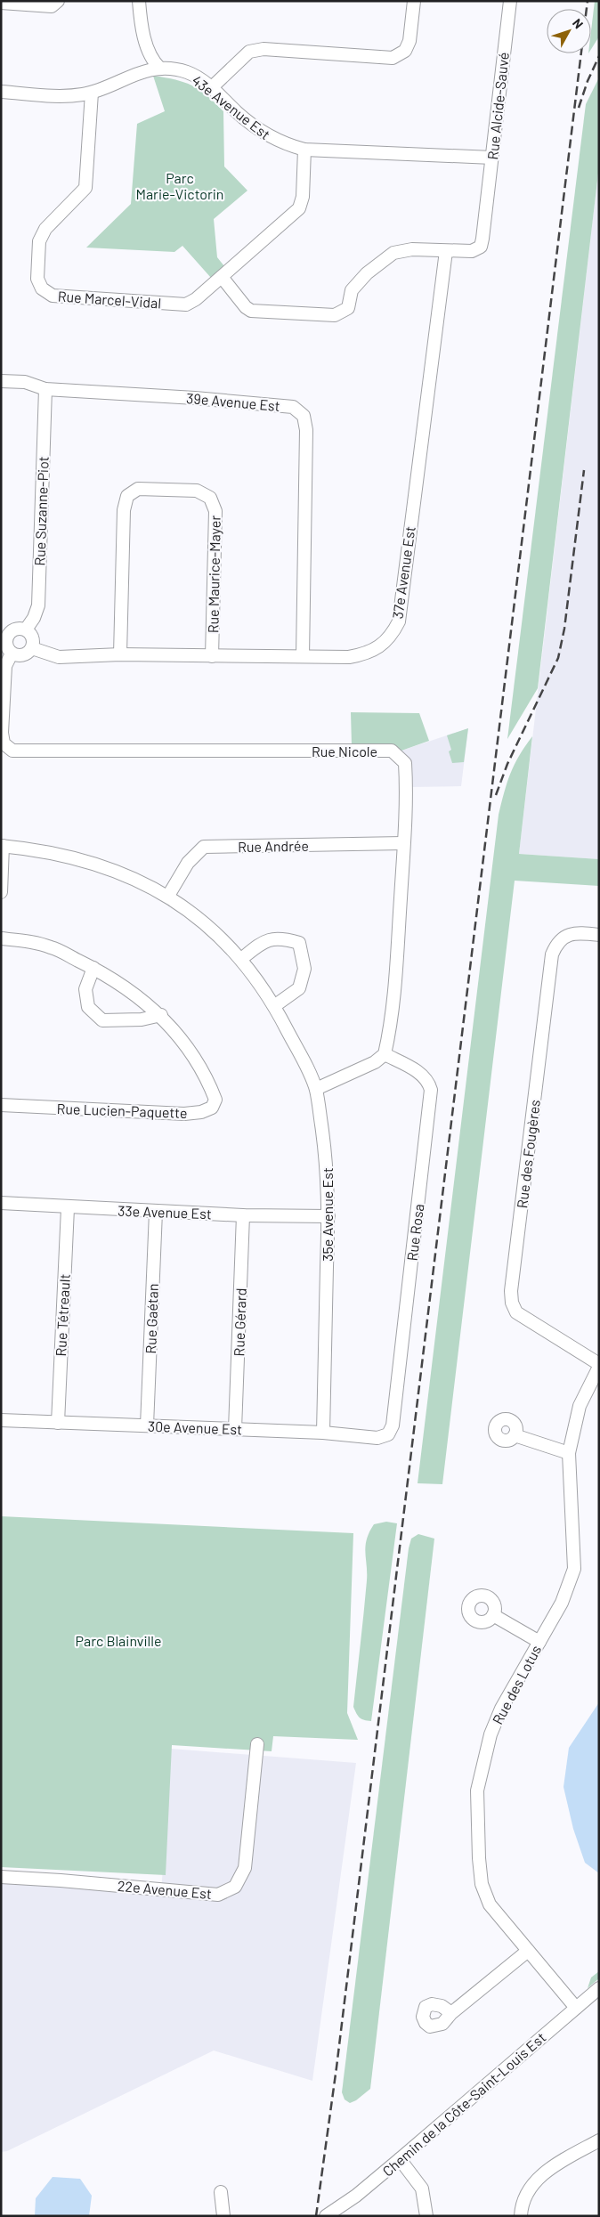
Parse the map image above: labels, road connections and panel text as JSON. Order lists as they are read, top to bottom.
{
  "streets": {
    "street": [
      "Rue Alcide-Sauvé",
      "43e Avenue Est",
      "Rue Marcel-Vidal",
      "39e Avenue Est",
      "Rue Suzanne-Piot",
      "37e Avenue Est",
      "Rue Maurice-Mayer",
      "Rue Nicole",
      "Rue Andrée",
      "Rue Lucien-Paquette",
      "Rue des Fougères",
      "33e Avenue Est",
      "35e Avenue Est",
      "Rue Rosa",
      "Rue Tétreault",
      "Rue Gaétan",
      "Rue Gérard",
      "30e Avenue Est",
      "Rue des Lotus",
      "22e Avenue Est",
      "Chemin de la Côte-Saint-Louis Est"
    ]
  },
  "crossings": [
    ["Rue Alcide-Sauvé", "43e Avenue Est"],
    ["Rue Alcide-Sauvé", "37e Avenue Est"],
    ["43e Avenue Est", "Rue Marcel-Vidal"],
    ["39e Avenue Est", "Rue Suzanne-Piot"],
    ["39e Avenue Est", "37e Avenue Est"],
    ["37e Avenue Est", "Rue Maurice-Mayer"],
    ["Rue Nicole", "Rue Andrée"],
    ["Rue Nicole", "Rue Rosa"],
    ["Rue Andrée", "35e Avenue Est"],
    ["Rue des Fougères", "Rue des Lotus"],
    ["33e Avenue Est", "35e Avenue Est"],
    ["33e Avenue Est", "Rue Tétreault"],
    ["33e Avenue Est", "Rue Gaétan"],
    ["33e Avenue Est", "Rue Gérard"],
    ["35e Avenue Est", "30e Avenue Est"],
    ["Rue Rosa", "30e Avenue Est"],
    ["Rue Tétreault", "30e Avenue Est"],
    ["Rue Gaétan", "30e Avenue Est"],
    ["Rue Gérard", "30e Avenue Est"],
    ["Rue des Lotus", "Chemin de la Côte-Saint-Louis Est"]
  ],
  "parks": ["Parc Marie-Victorin", "Parc Blainville"],
  "north": "top right"
}
